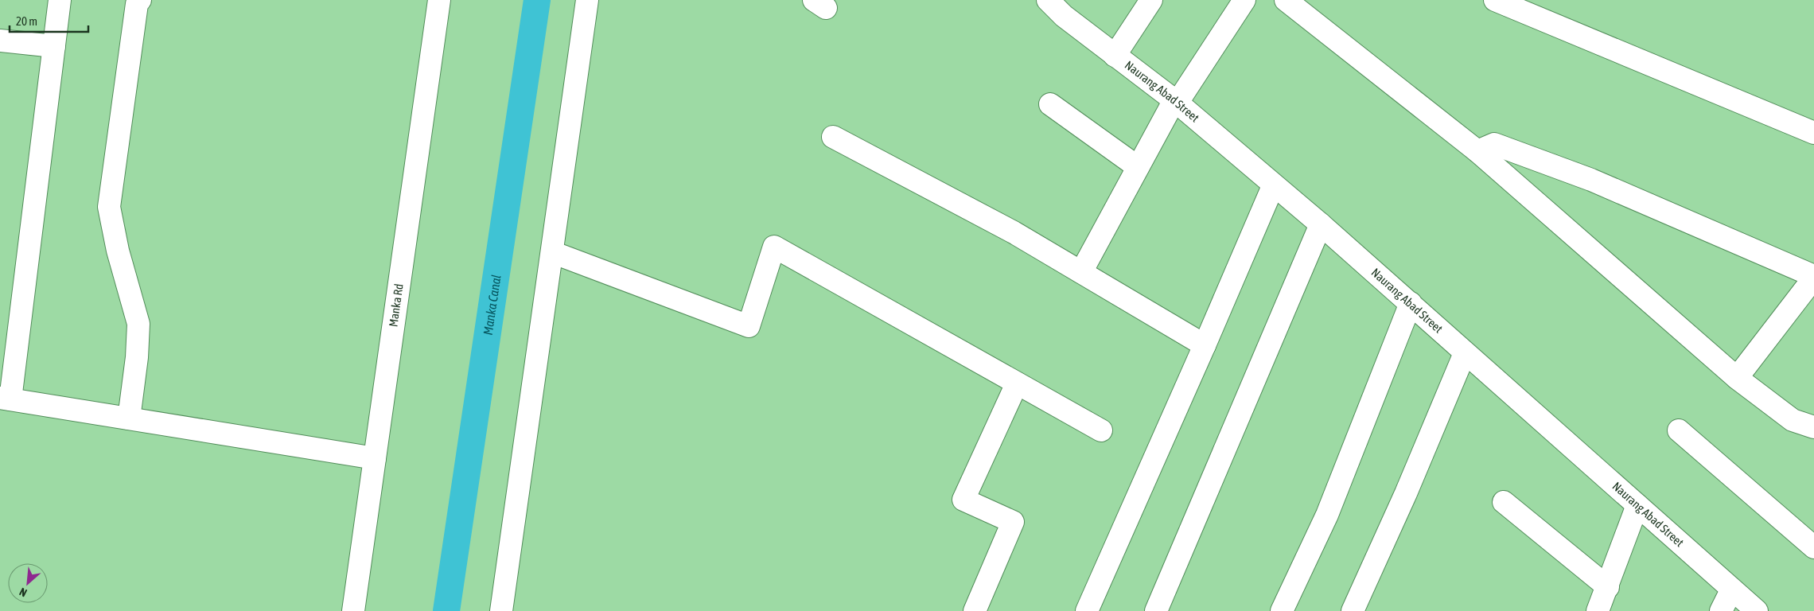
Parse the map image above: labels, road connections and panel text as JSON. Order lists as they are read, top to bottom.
{
  "streets": {
    "street": ["Naurang Abad Street", "Manka Rd"]
  },
  "water": ["Manka Canal"],
  "scale_bar": "20 m",
  "north": "bottom left"
}
